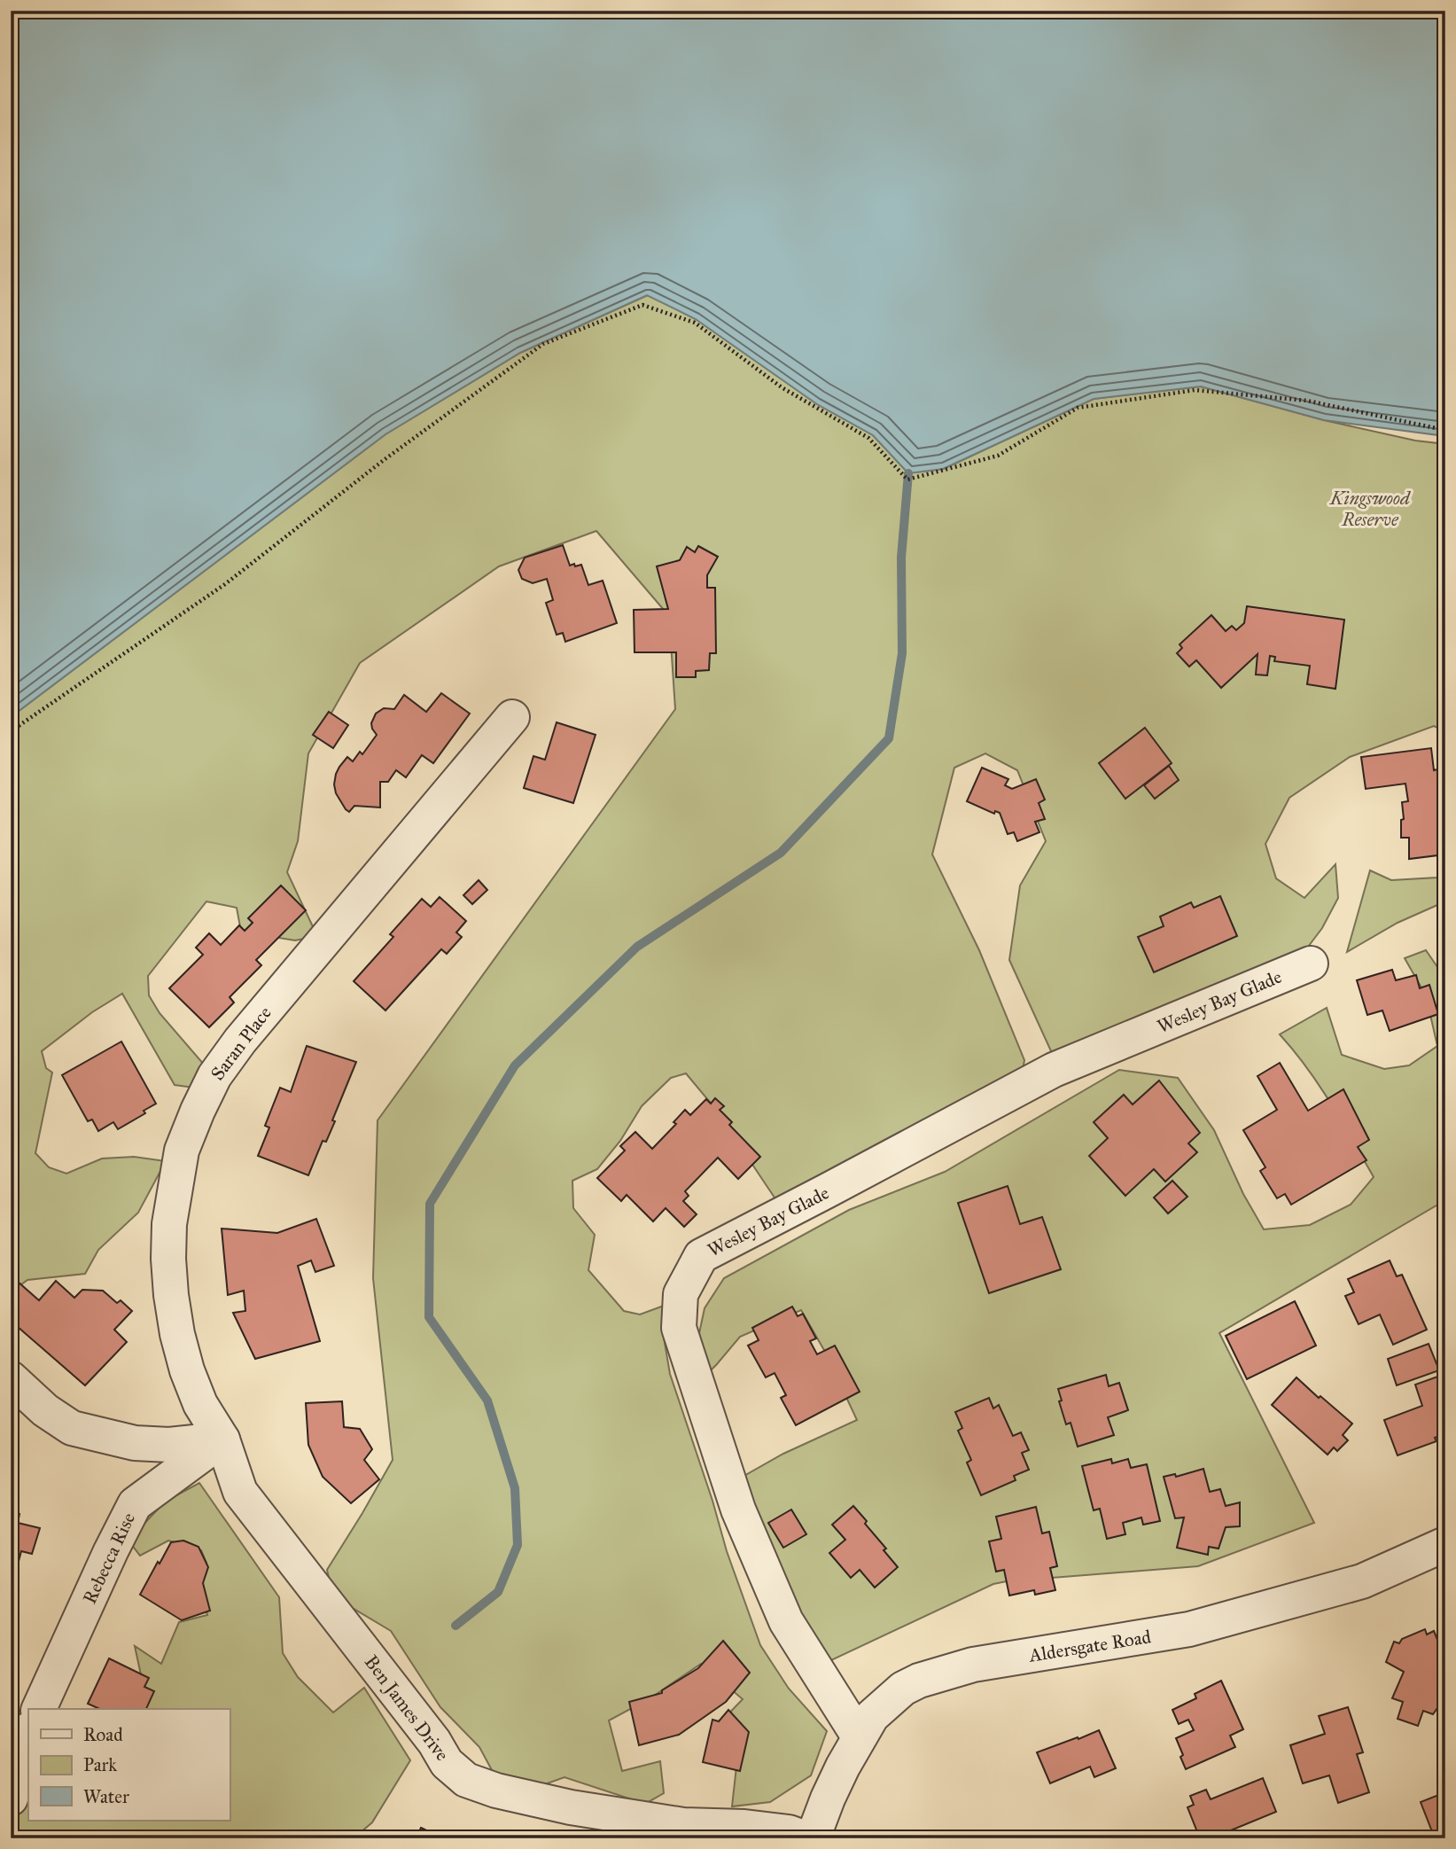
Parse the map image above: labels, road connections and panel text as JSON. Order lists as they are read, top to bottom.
{
  "streets": {
    "street": [
      "Wesley Bay Glade",
      "Saran Place",
      "Rebecca Rise",
      "Aldersgate Road",
      "Ben James Drive"
    ]
  },
  "crossings": [
    ["Wesley Bay Glade", "Aldersgate Road"],
    ["Saran Place", "Rebecca Rise"],
    ["Saran Place", "Ben James Drive"],
    ["Rebecca Rise", "Ben James Drive"]
  ],
  "parks": ["Kingswood Reserve"],
  "legend": ["Road", "Park", "Water"]
}
